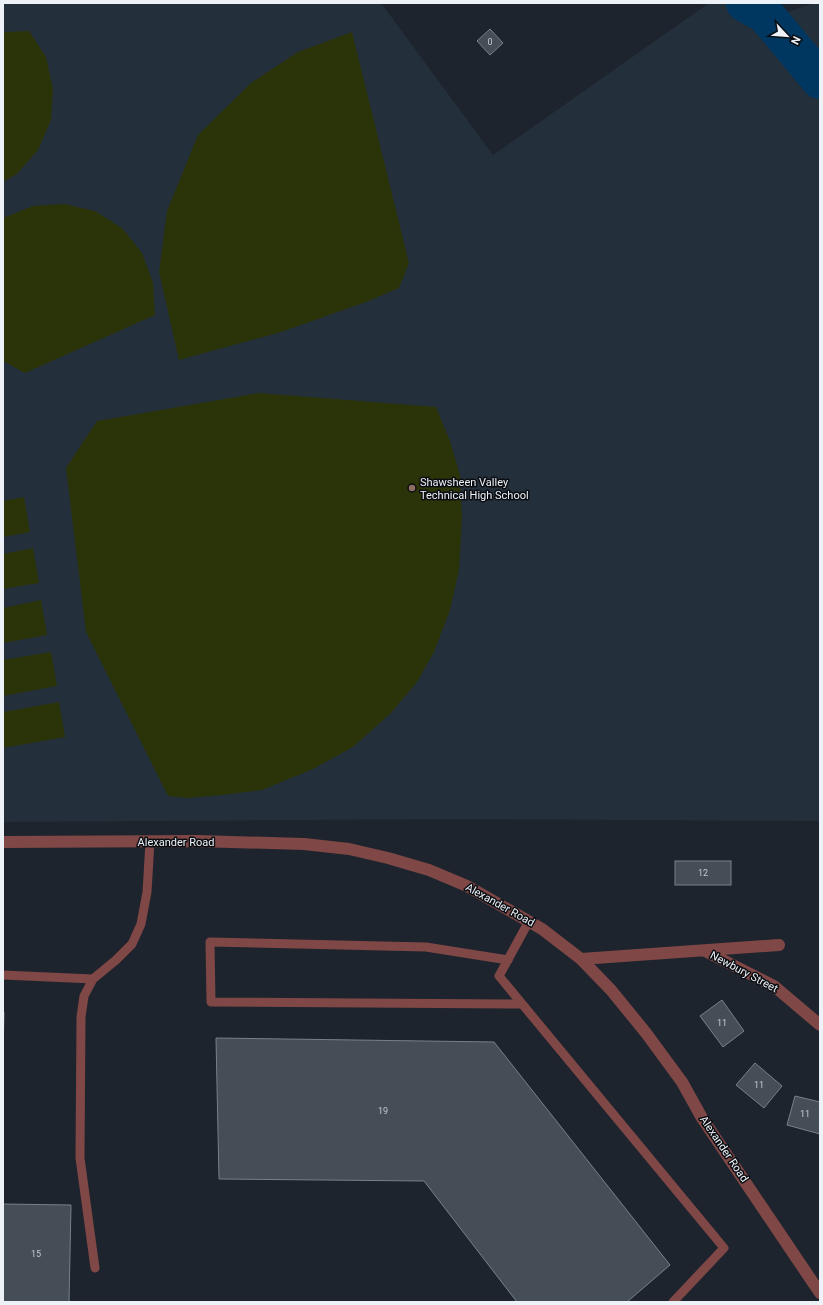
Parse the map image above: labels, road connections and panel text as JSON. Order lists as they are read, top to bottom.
{
  "streets": {
    "street": ["Alexander Road", "Newbury Street"]
  },
  "crossings": [
    ["Alexander Road", "Newbury Street"]
  ],
  "places": ["Shawsheen Valley Technical High School"],
  "house_numbers": [
    "0",
    "12",
    "11",
    "11",
    "19",
    "11",
    "15"
  ],
  "north": "bottom right"
}
